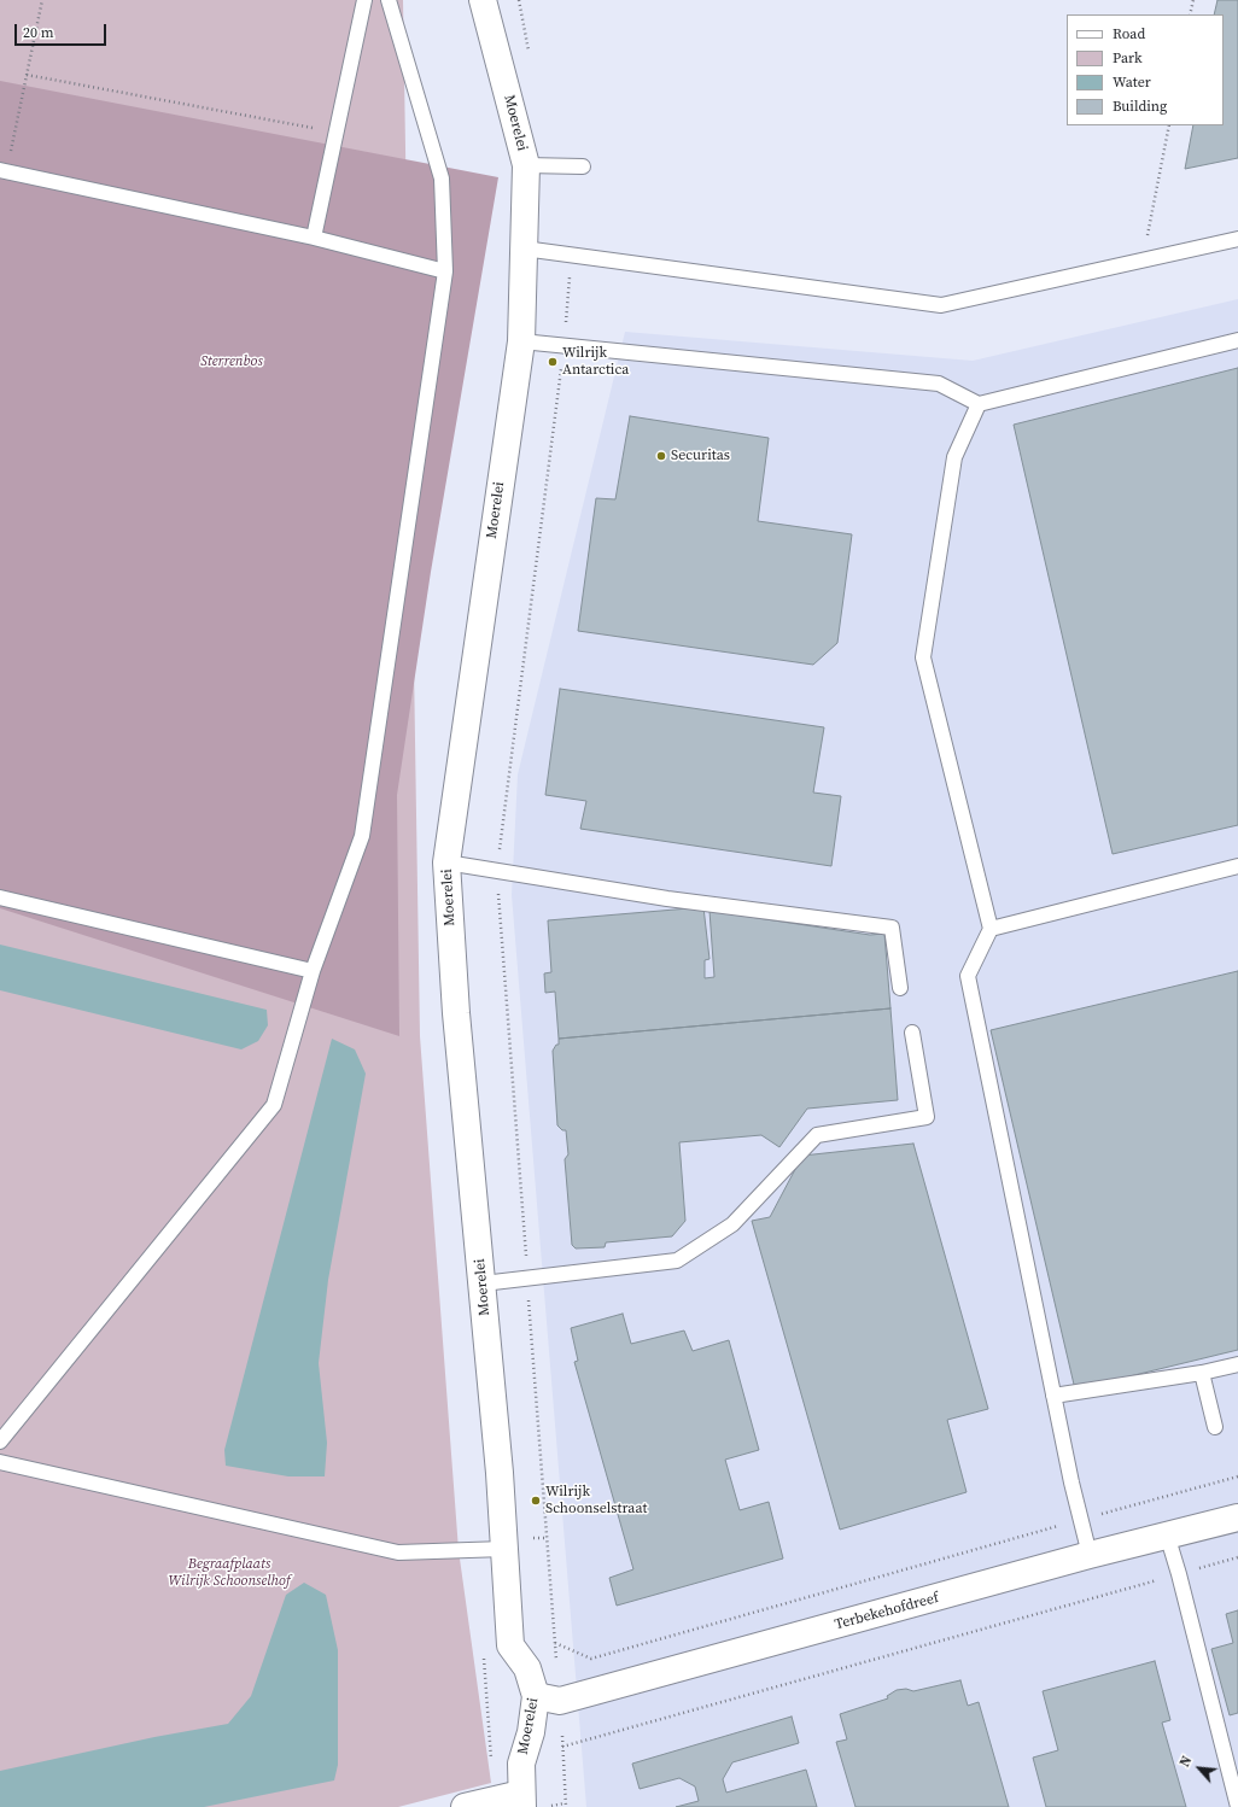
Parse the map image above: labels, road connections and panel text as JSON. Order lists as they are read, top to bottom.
{
  "streets": {
    "street": ["Moerelei", "Terbekehofdreef"]
  },
  "crossings": [
    ["Moerelei", "Terbekehofdreef"]
  ],
  "parks": ["Sterrenbos", "Begraafplaats Wilrijk Schoonselhof"],
  "places": ["Wilrijk Antarctica", "Securitas", "Wilrijk Schoonselstraat"],
  "legend": [
    "Road",
    "Park",
    "Water",
    "Building"
  ],
  "scale_bar": "20 m",
  "north": "top left"
}
